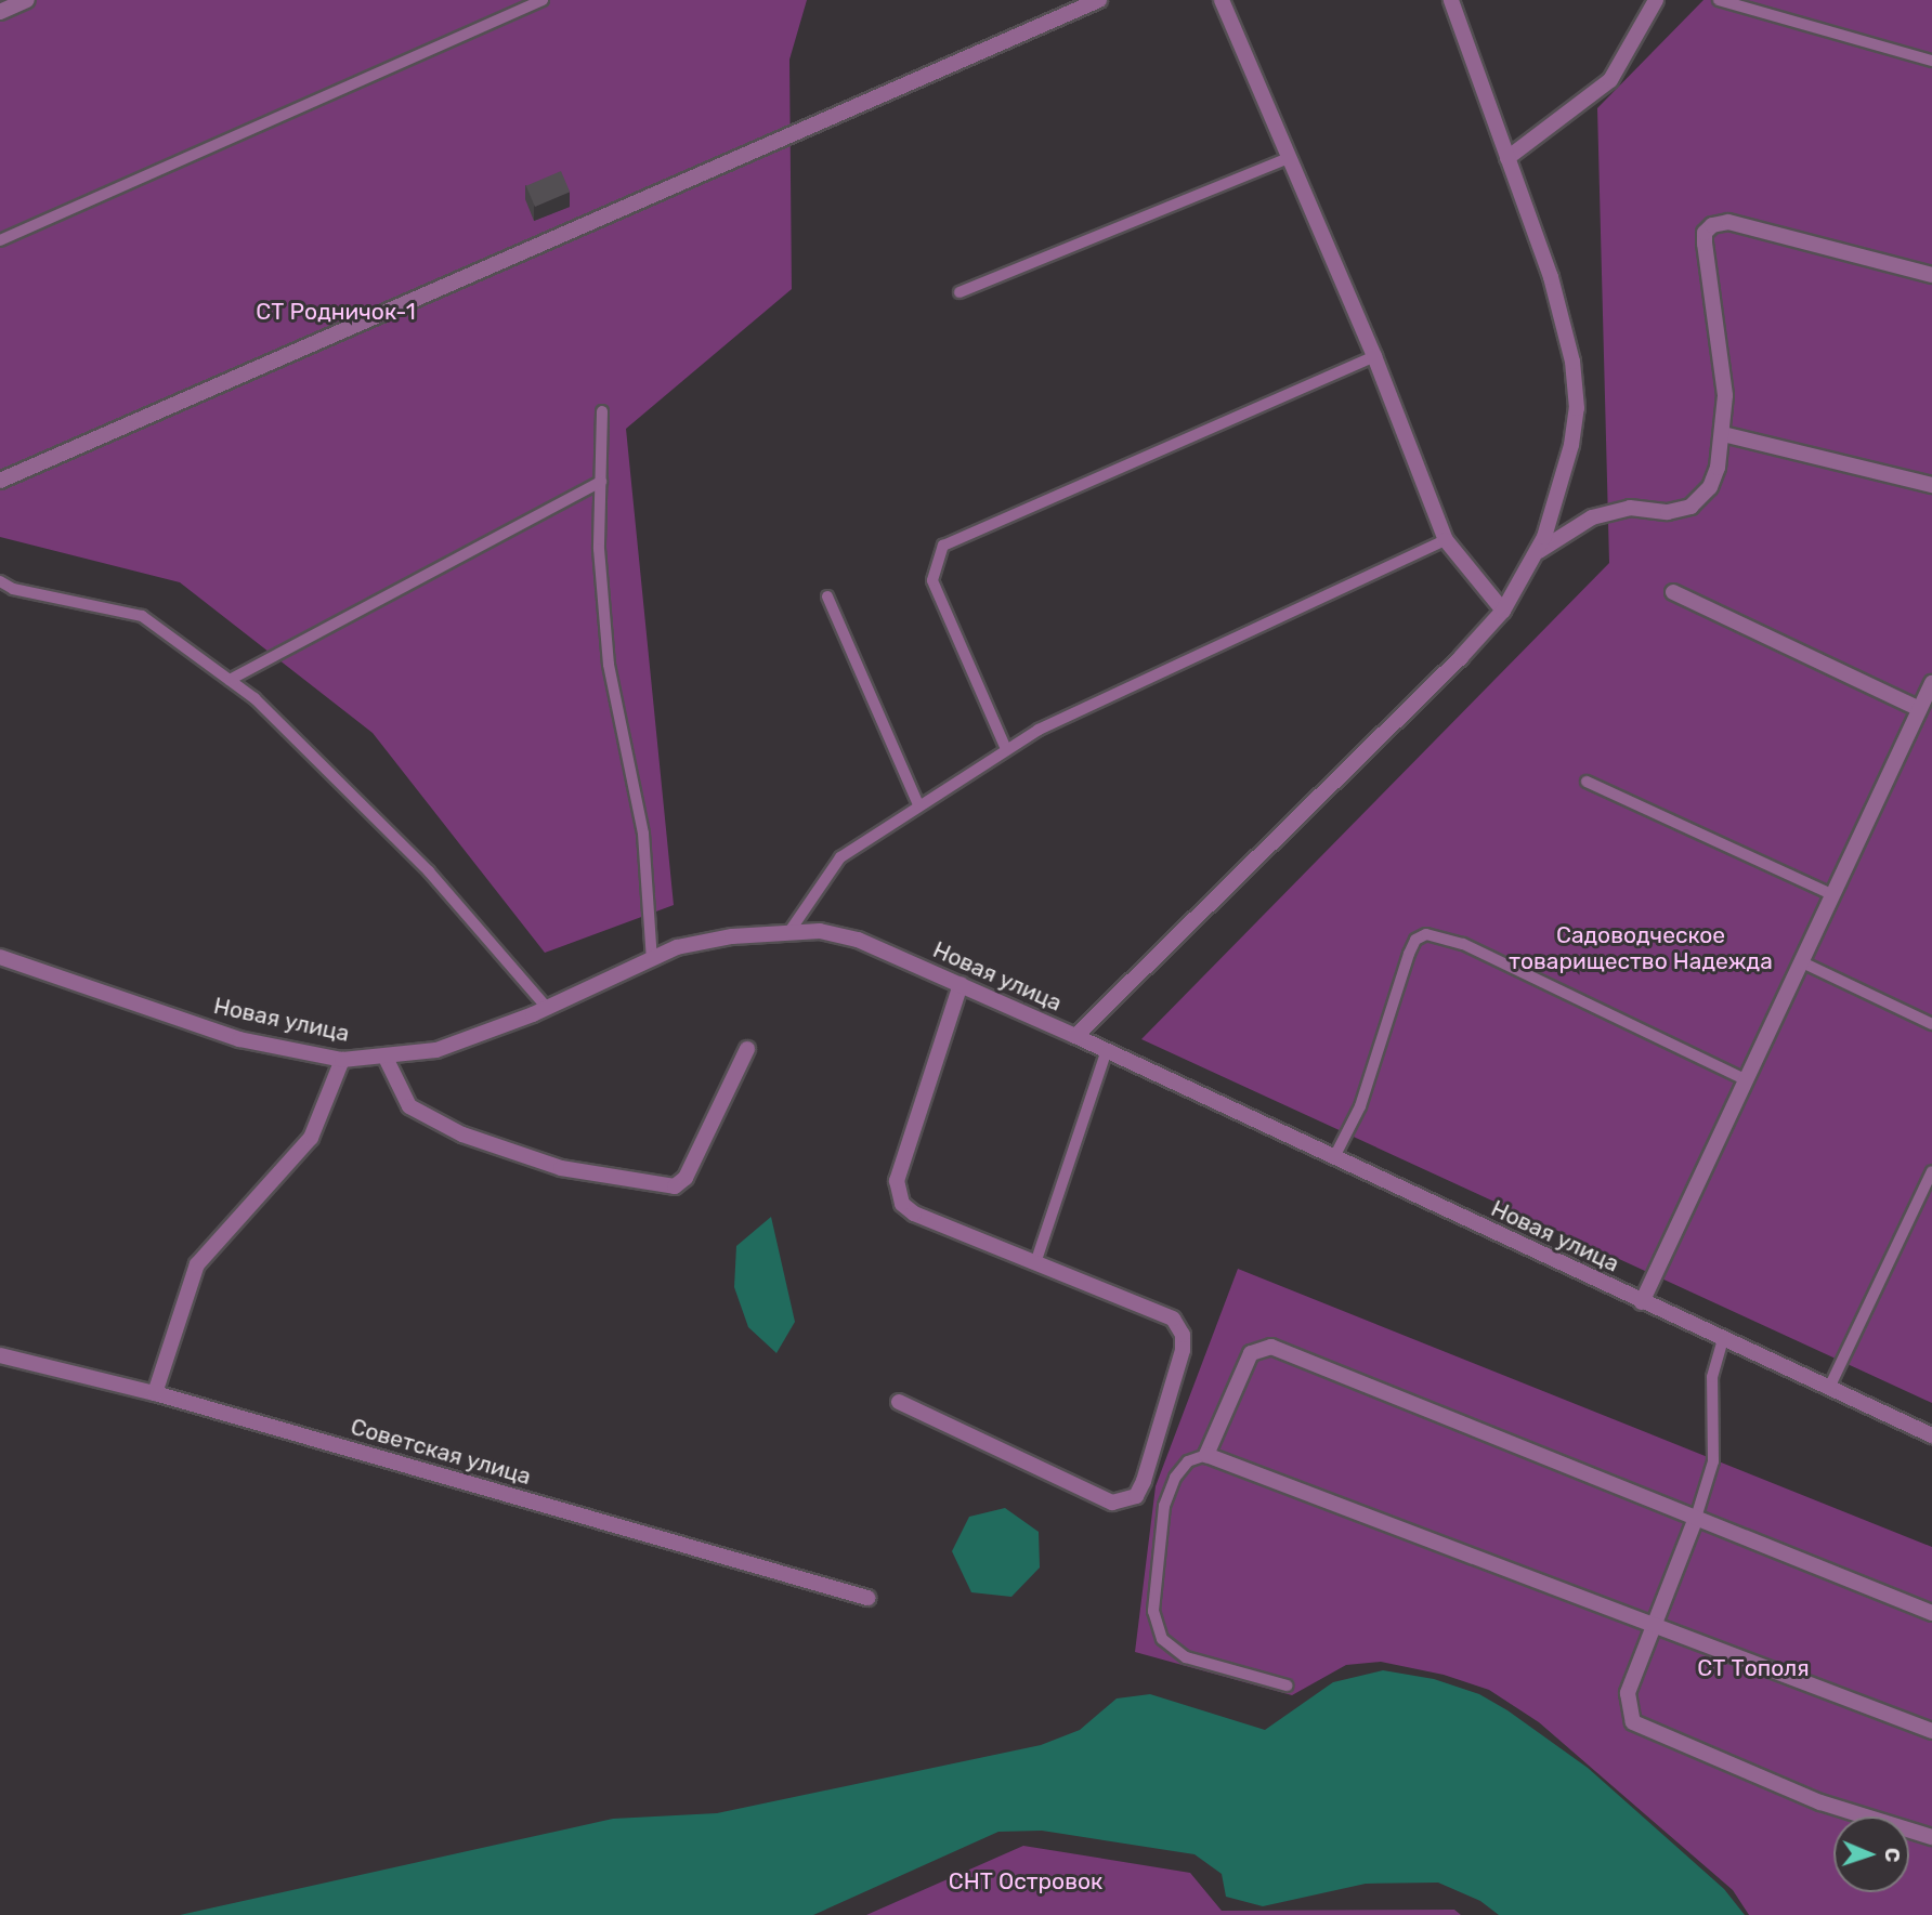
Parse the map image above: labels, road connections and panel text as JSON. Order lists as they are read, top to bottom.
{
  "streets": {
    "street": ["Новая улица", "Советская улица"]
  },
  "parks": [
    "СТ Родничок-1",
    "Садоводческое товарищество Надежда",
    "СТ Тополя",
    "СНТ Островок"
  ],
  "north": "right"
}
